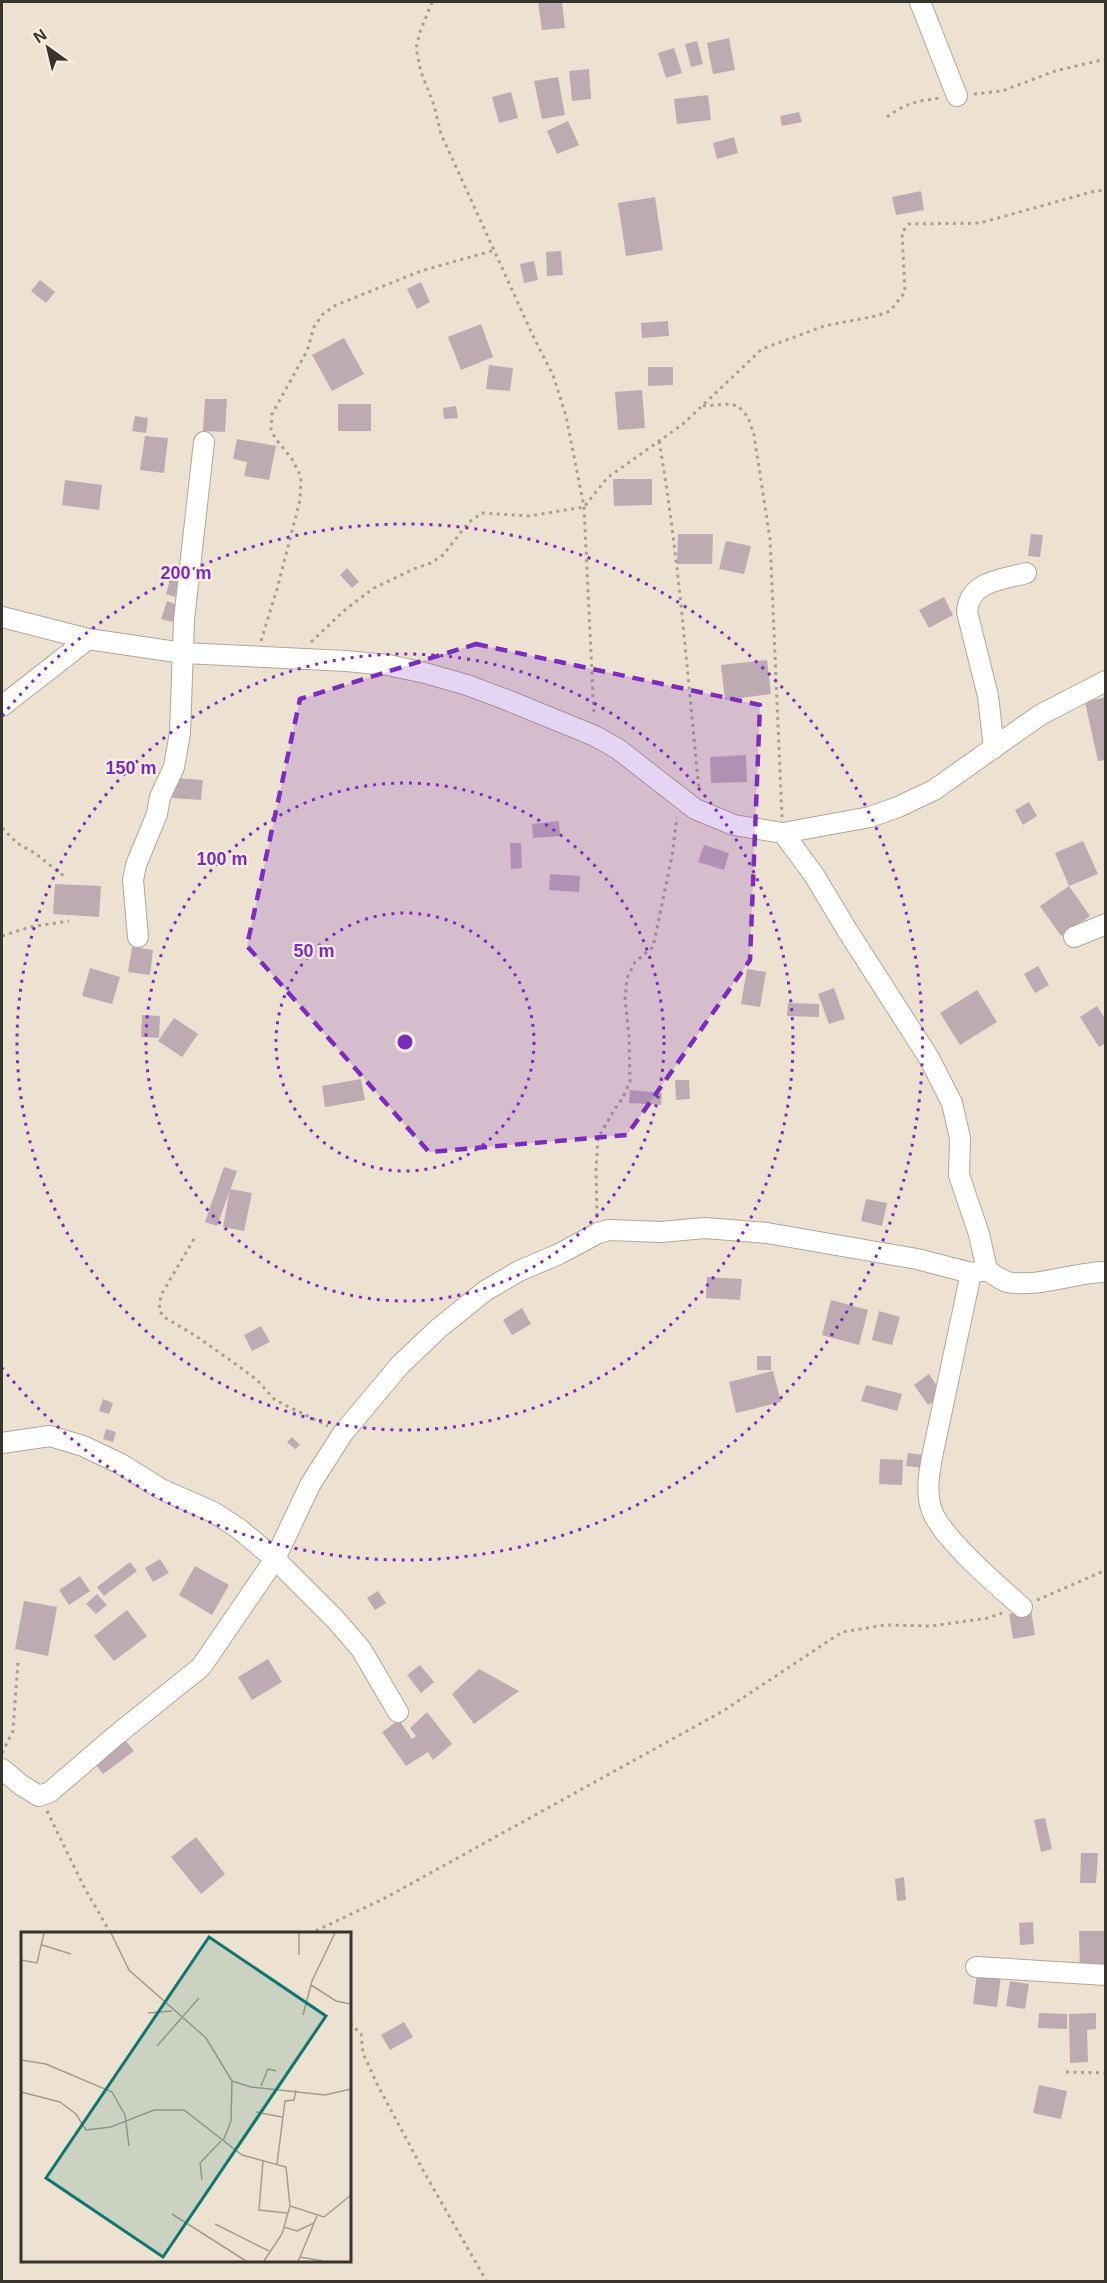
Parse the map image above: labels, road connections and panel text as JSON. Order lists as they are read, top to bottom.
{
  "north": "top left",
  "rings": [
    "200 m",
    "150 m",
    "100 m",
    "50 m"
  ]
}
